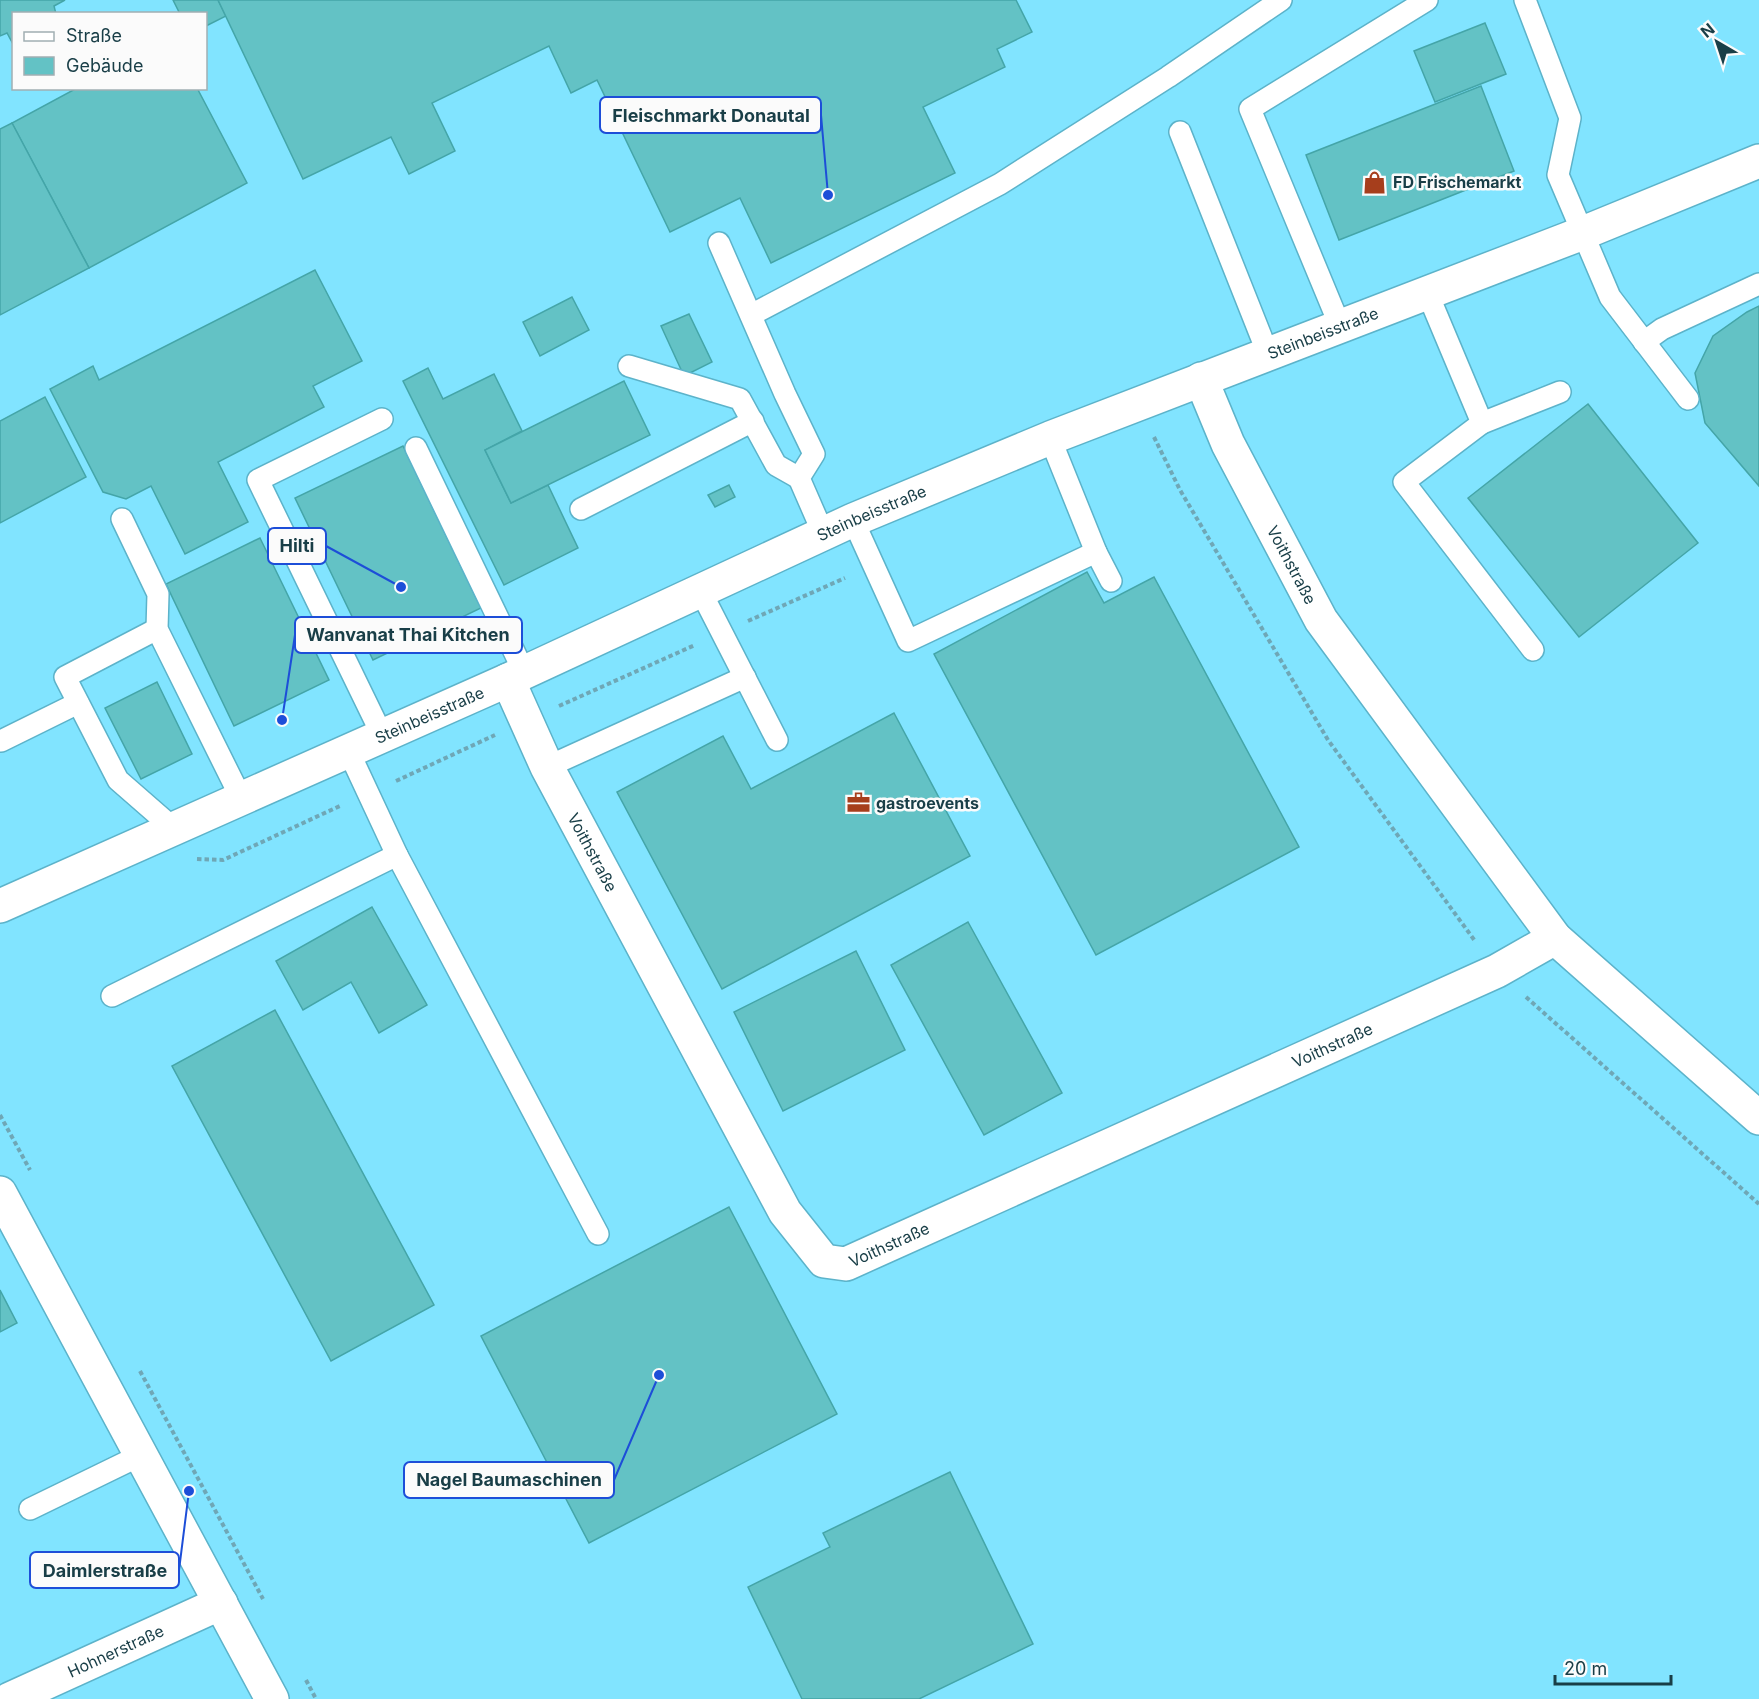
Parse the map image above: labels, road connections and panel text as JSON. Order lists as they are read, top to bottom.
{
  "streets": {
    "street": ["Steinbeisstraße", "Voithstraße", "Hohnerstraße"]
  },
  "crossings": [
    ["Steinbeisstraße", "Voithstraße"]
  ],
  "places": {
    "shop": ["FD Frischemarkt"],
    "other": [
      "Fleischmarkt Donautal",
      "Hilti",
      "Wanvanat Thai Kitchen",
      "Nagel Baumaschinen",
      "Daimlerstraße"
    ],
    "office": ["gastroevents"]
  },
  "legend": ["Straße", "Gebäude"],
  "scale_bar": "20 m",
  "north": "top left"
}
